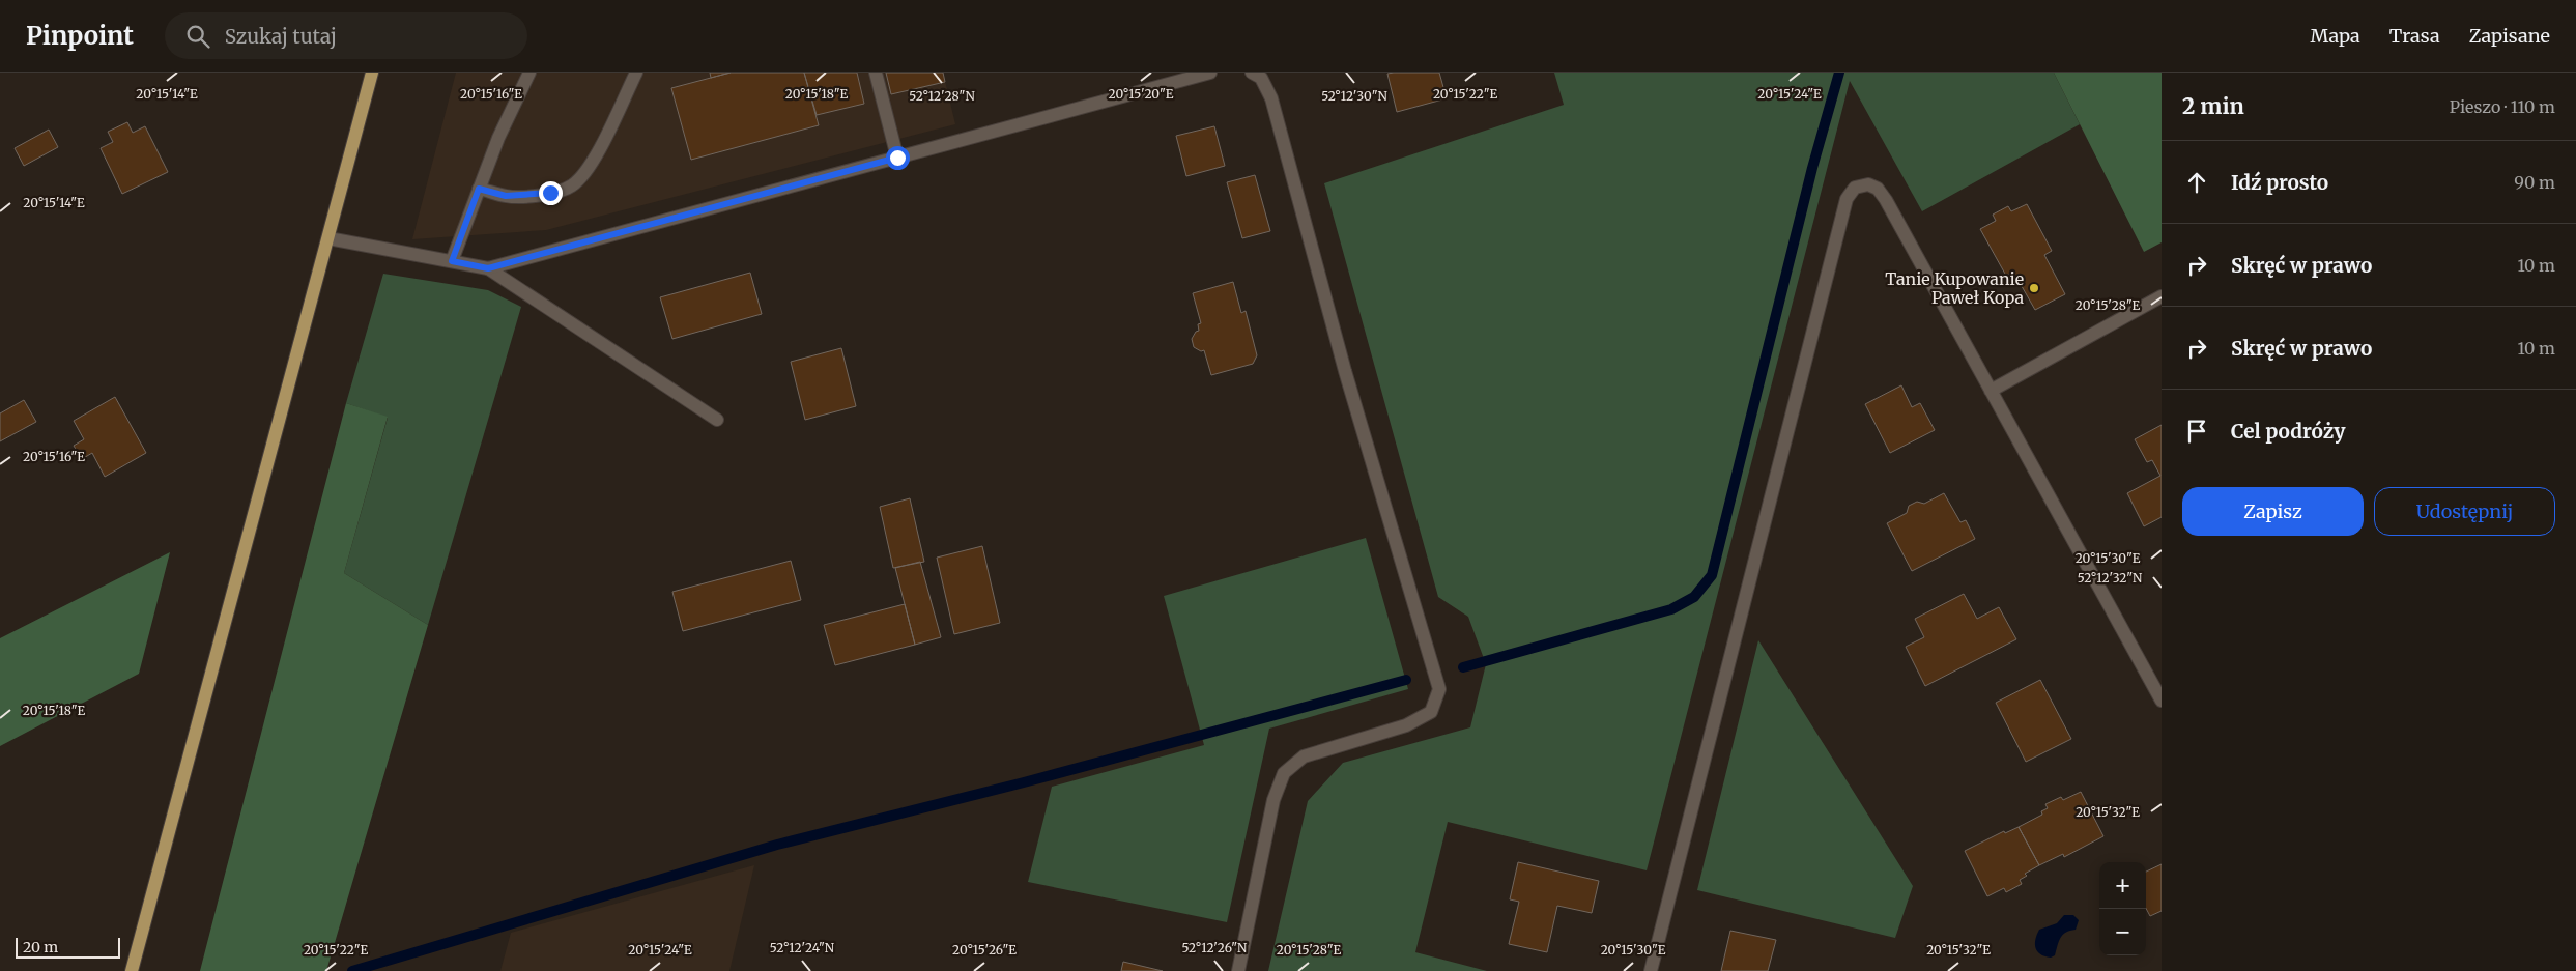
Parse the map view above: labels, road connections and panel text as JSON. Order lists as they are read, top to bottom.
{
  "places": ["Tanie Kupowanie Paweł Kopa"],
  "scale_bar": "20 m",
  "page": {
    "header": "Pinpoint",
    "search": "Szukaj tutaj",
    "nav": ["Mapa", "Trasa", "Zapisane"],
    "heading": ["2 min", "Pieszo · 110 m"],
    "list": [
      ["Idź prosto", "90 m"],
      ["Skręć w prawo", "10 m"],
      ["Skręć w prawo", "10 m"],
      "Cel podróży"
    ],
    "buttons": ["Zapisz", "Udostępnij"],
    "map_buttons": ["+", "−"],
    "scale": "20 m"
  },
  "coordinates": [
    "20°15'14\"E",
    "20°15'16\"E",
    "20°15'18\"E",
    "20°15'20\"E",
    "20°15'22\"E",
    "20°15'24\"E",
    "52°12'28\"N",
    "52°12'30\"N",
    "20°15'28\"E",
    "20°15'30\"E",
    "52°12'32\"N",
    "20°15'32\"E",
    "52°12'24\"N",
    "52°12'26\"N",
    "20°15'26\"E"
  ]
}
